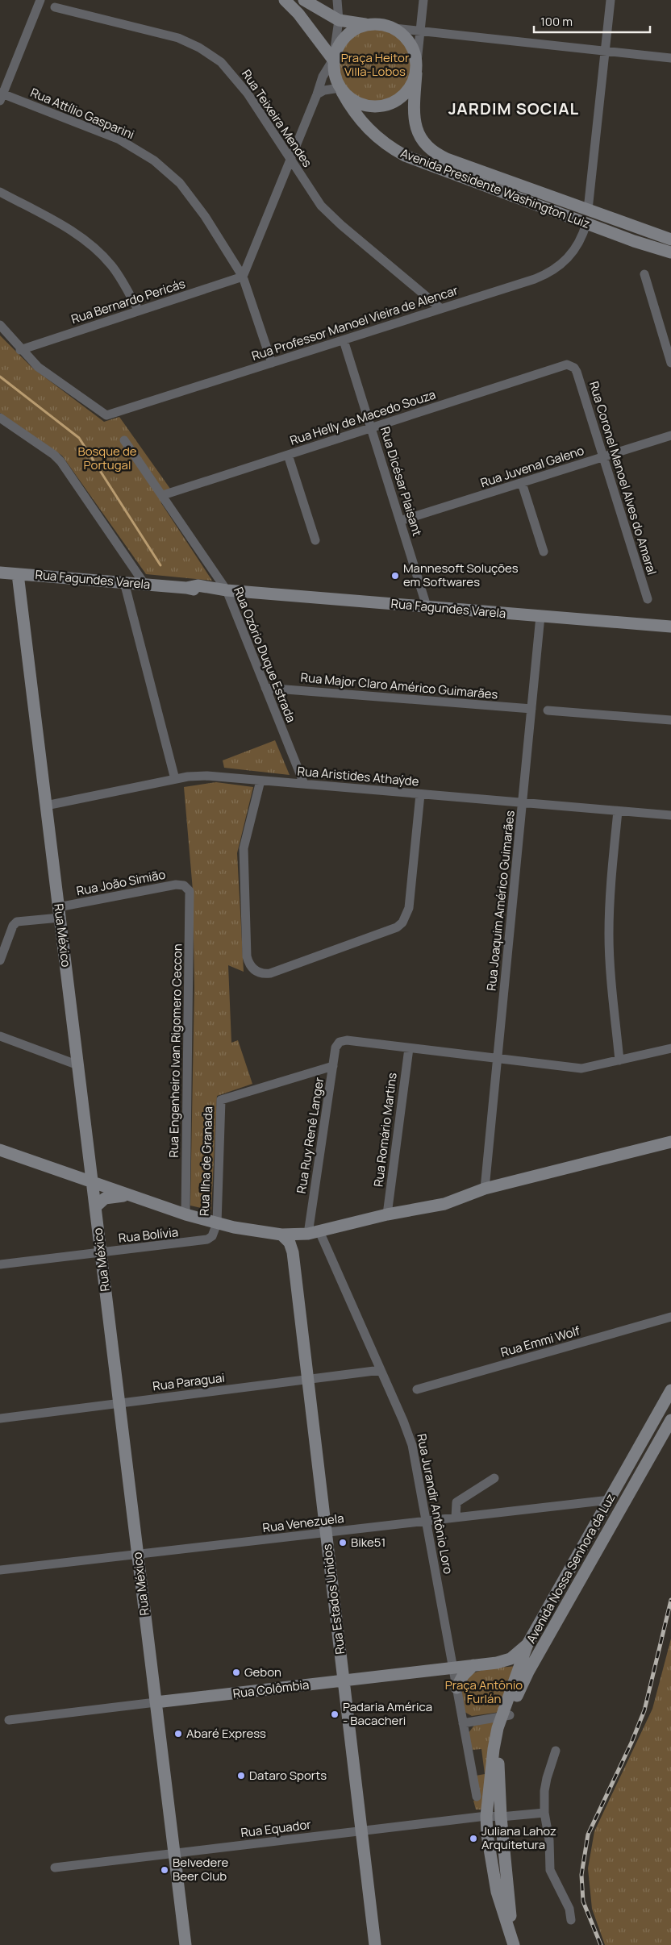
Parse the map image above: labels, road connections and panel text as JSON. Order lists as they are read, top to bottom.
{
  "streets": {
    "main road": [
      "Avenida Presidente Washington Luiz",
      "Rua Fagundes Varela",
      "Rua México",
      "Avenida Nossa Senhora da Luz",
      "Rua Estados Unidos",
      "Rua Colômbia"
    ],
    "street": [
      "Rua Attílio Gasparini",
      "Rua Teixeira Mendes",
      "Rua Bernardo Pericás",
      "Rua Professor Manoel Vieira de Alencar",
      "Rua Helly de Macedo Souza",
      "Rua Juvenal Galeno",
      "Rua Coronel Manoel Alves do Amaral",
      "Rua Dicésar Plaisant",
      "Rua Ozório Duque Estrada",
      "Rua Major Claro Américo Guimarães",
      "Rua Aristides Athaýde",
      "Rua João Simião",
      "Rua Joaquim Américo Guimarães",
      "Rua Engenheiro Ivan Rigomero Ceccon",
      "Rua Romário Martins",
      "Rua Ruy Renê Langer",
      "Rua Ilha de Granada",
      "Rua Bolívia",
      "Rua Emmi Wolf",
      "Rua Paraguai",
      "Rua Jurandir Antônio Loro",
      "Rua Venezuela",
      "Rua Equador"
    ]
  },
  "crossings": [
    ["Rua Attílio Gasparini", "Rua Bernardo Pericás"],
    ["Rua Attílio Gasparini", "Rua Professor Manoel Vieira de Alencar"],
    ["Rua Teixeira Mendes", "Rua Professor Manoel Vieira de Alencar"],
    ["Avenida Presidente Washington Luiz", "Rua Professor Manoel Vieira de Alencar"],
    ["Rua Bernardo Pericás", "Rua Professor Manoel Vieira de Alencar"],
    ["Rua Professor Manoel Vieira de Alencar", "Rua Dicésar Plaisant"],
    ["Rua Helly de Macedo Souza", "Rua Coronel Manoel Alves do Amaral"],
    ["Rua Helly de Macedo Souza", "Rua Dicésar Plaisant"],
    ["Rua Helly de Macedo Souza", "Rua Ozório Duque Estrada"],
    ["Rua Juvenal Galeno", "Rua Coronel Manoel Alves do Amaral"],
    ["Rua Juvenal Galeno", "Rua Dicésar Plaisant"],
    ["Rua Dicésar Plaisant", "Rua Fagundes Varela"],
    ["Rua Fagundes Varela", "Rua Ozório Duque Estrada"],
    ["Rua Fagundes Varela", "Rua Joaquim Américo Guimarães"],
    ["Rua Fagundes Varela", "Rua México"],
    ["Rua Ozório Duque Estrada", "Rua Major Claro Américo Guimarães"],
    ["Rua Ozório Duque Estrada", "Rua Aristides Athaýde"],
    ["Rua Major Claro Américo Guimarães", "Rua Joaquim Américo Guimarães"],
    ["Rua Aristides Athaýde", "Rua Joaquim Américo Guimarães"],
    ["Rua Aristides Athaýde", "Rua México"],
    ["Rua João Simião", "Rua México"],
    ["Rua João Simião", "Rua Engenheiro Ivan Rigomero Ceccon"],
    ["Rua México", "Rua Bolívia"],
    ["Rua México", "Rua Paraguai"],
    ["Rua México", "Rua Venezuela"],
    ["Rua México", "Rua Colômbia"],
    ["Rua México", "Rua Equador"],
    ["Rua Romário Martins", "Rua Ruy Renê Langer"],
    ["Rua Ruy Renê Langer", "Rua Ilha de Granada"],
    ["Rua Ruy Renê Langer", "Rua Jurandir Antônio Loro"],
    ["Rua Ilha de Granada", "Rua Bolívia"],
    ["Rua Paraguai", "Rua Jurandir Antônio Loro"],
    ["Rua Paraguai", "Rua Estados Unidos"],
    ["Rua Jurandir Antônio Loro", "Rua Venezuela"],
    ["Rua Jurandir Antônio Loro", "Rua Colômbia"],
    ["Rua Venezuela", "Avenida Nossa Senhora da Luz"],
    ["Rua Venezuela", "Rua Estados Unidos"],
    ["Avenida Nossa Senhora da Luz", "Rua Colômbia"],
    ["Avenida Nossa Senhora da Luz", "Rua Equador"],
    ["Rua Estados Unidos", "Rua Colômbia"],
    ["Rua Estados Unidos", "Rua Equador"]
  ],
  "districts": ["JARDIM SOCIAL"],
  "parks": ["Praça Heitor Villa-Lobos", "Bosque de Portugal", "Praça Antônio Furlán"],
  "places": [
    "Mannesoft Soluções em Softwares",
    "Bike51",
    "Gebon",
    "Padaria América - Bacacheri",
    "Abaré Express",
    "Dataro Sports",
    "Juliana Lahoz Arquitetura",
    "Belvedere Beer Club"
  ],
  "scale_bar": "100 m"
}
